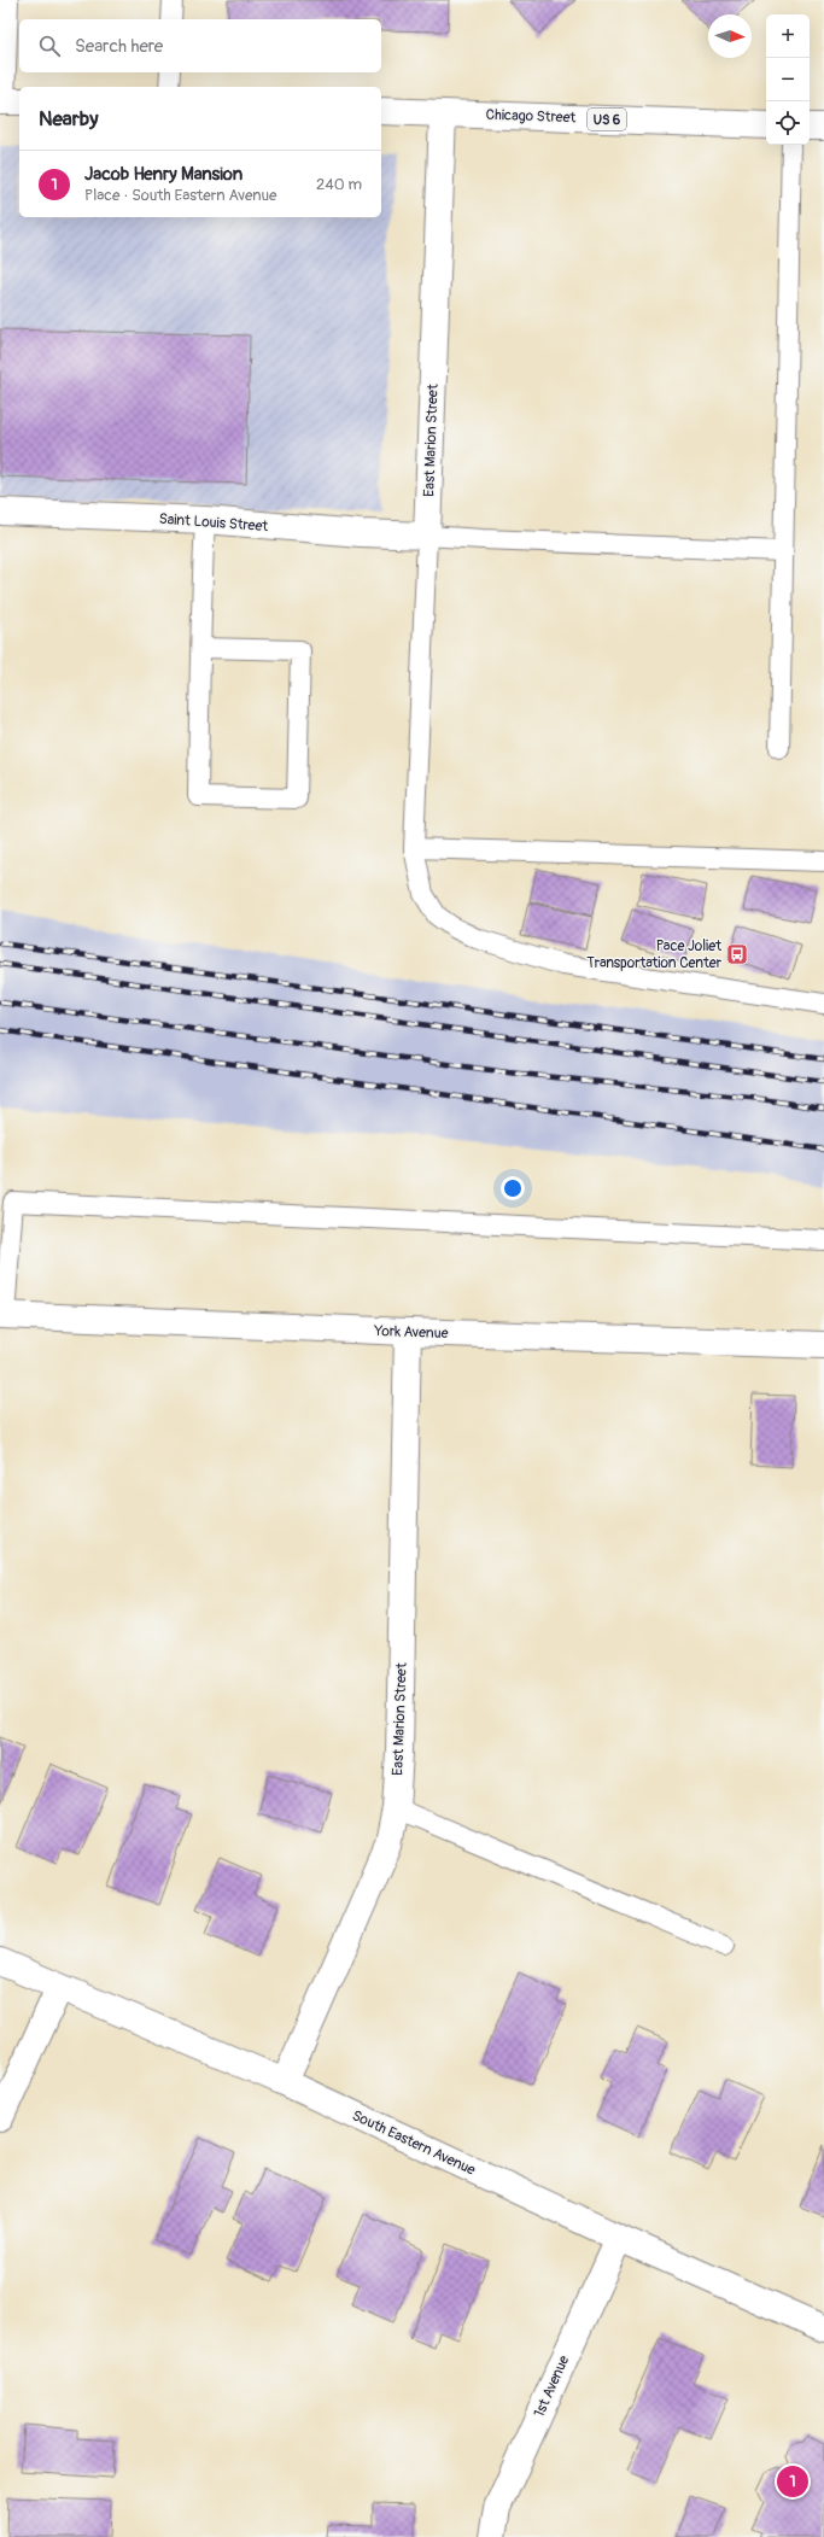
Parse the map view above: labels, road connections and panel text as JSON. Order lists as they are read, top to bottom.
{
  "streets": {
    "street": [
      "Chicago Street",
      "US 6",
      "East Marion Street",
      "Saint Louis Street",
      "York Avenue",
      "South Eastern Avenue",
      "1st Avenue"
    ]
  },
  "crossings": [
    ["Chicago Street", "East Marion Street"],
    ["East Marion Street", "Saint Louis Street"],
    ["East Marion Street", "York Avenue"],
    ["East Marion Street", "South Eastern Avenue"],
    ["South Eastern Avenue", "1st Avenue"]
  ],
  "places": {
    "bus stop": ["Pace Joliet Transportation Center"]
  },
  "north": "right",
  "page": {
    "map_buttons": ["+", "−"],
    "search": "Search here",
    "heading": "Nearby",
    "list": [
      {
        "mark": "1",
        "name": "Jacob Henry Mansion",
        "note": "Place · South Eastern Avenue",
        "value": "240 m"
      }
    ],
    "pins": "1"
  }
}
